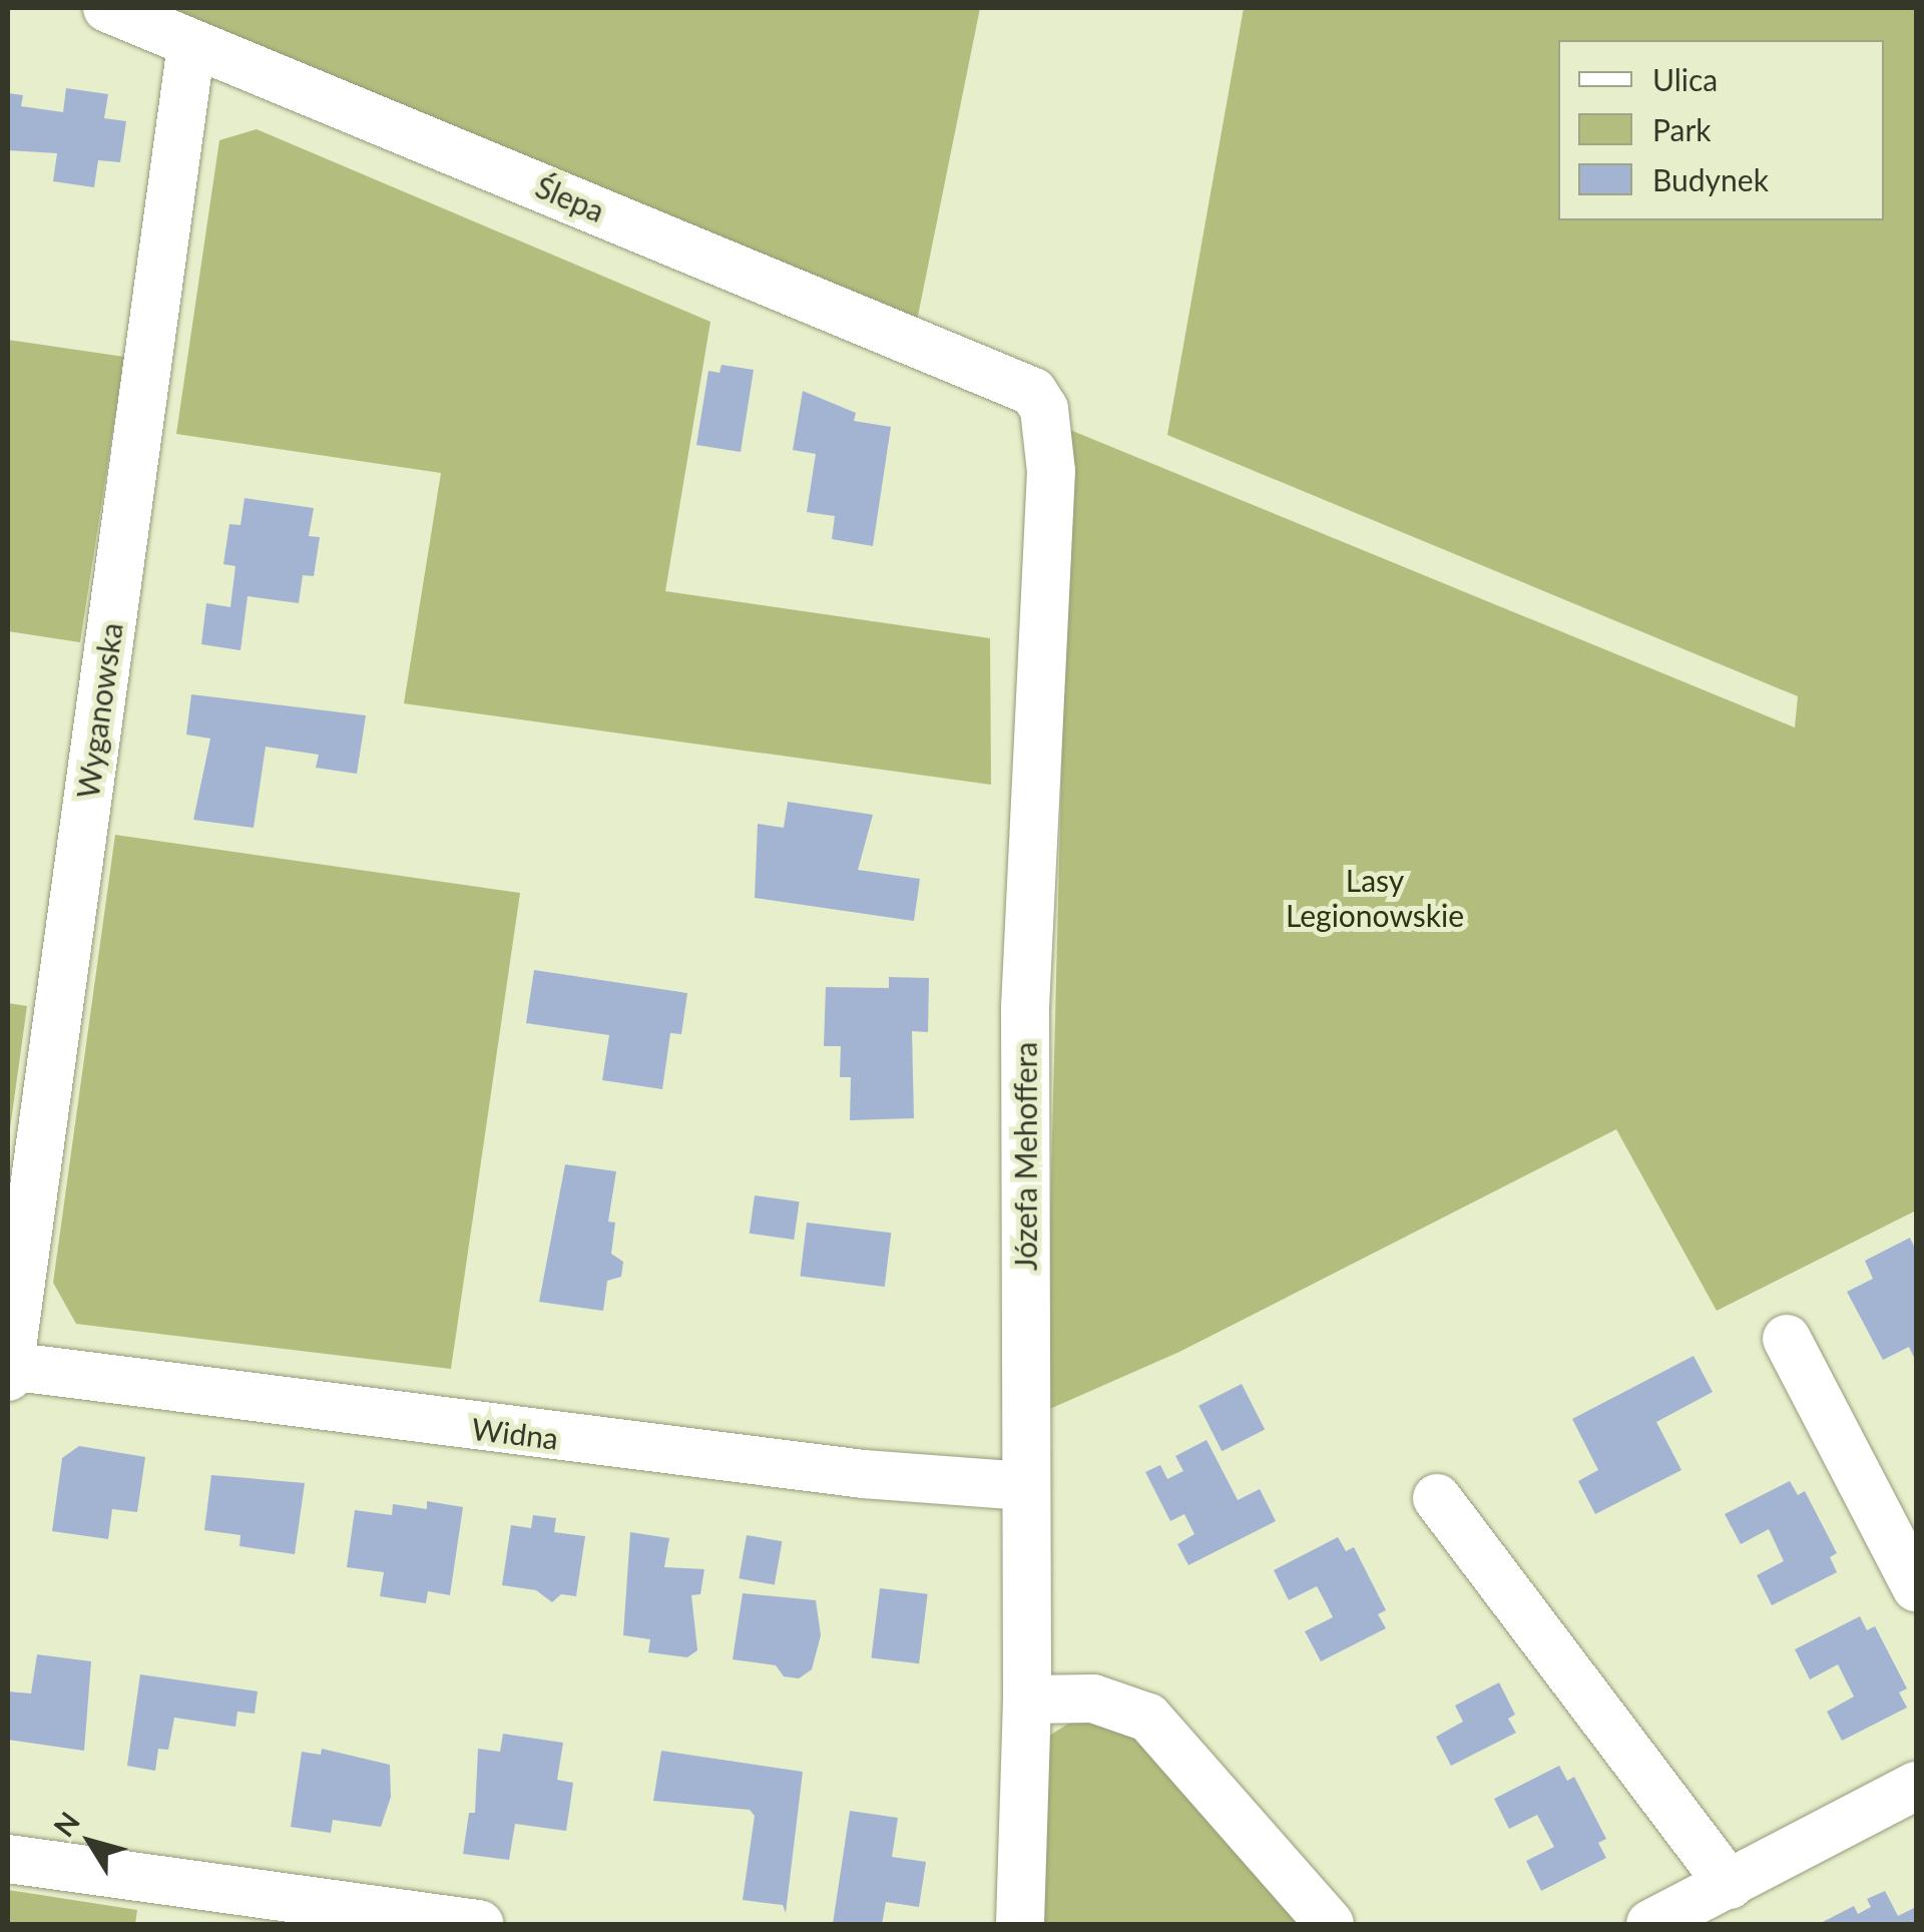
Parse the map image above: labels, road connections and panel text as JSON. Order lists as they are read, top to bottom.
{
  "streets": {
    "street": [
      "Ślepa",
      "Wyganowska",
      "Józefa Mehoffera",
      "Widna"
    ]
  },
  "crossings": [
    ["Ślepa", "Wyganowska"],
    ["Ślepa", "Józefa Mehoffera"],
    ["Wyganowska", "Widna"],
    ["Józefa Mehoffera", "Widna"]
  ],
  "parks": ["Lasy Legionowskie"],
  "legend": ["Ulica", "Park", "Budynek"],
  "north": "top left"
}
